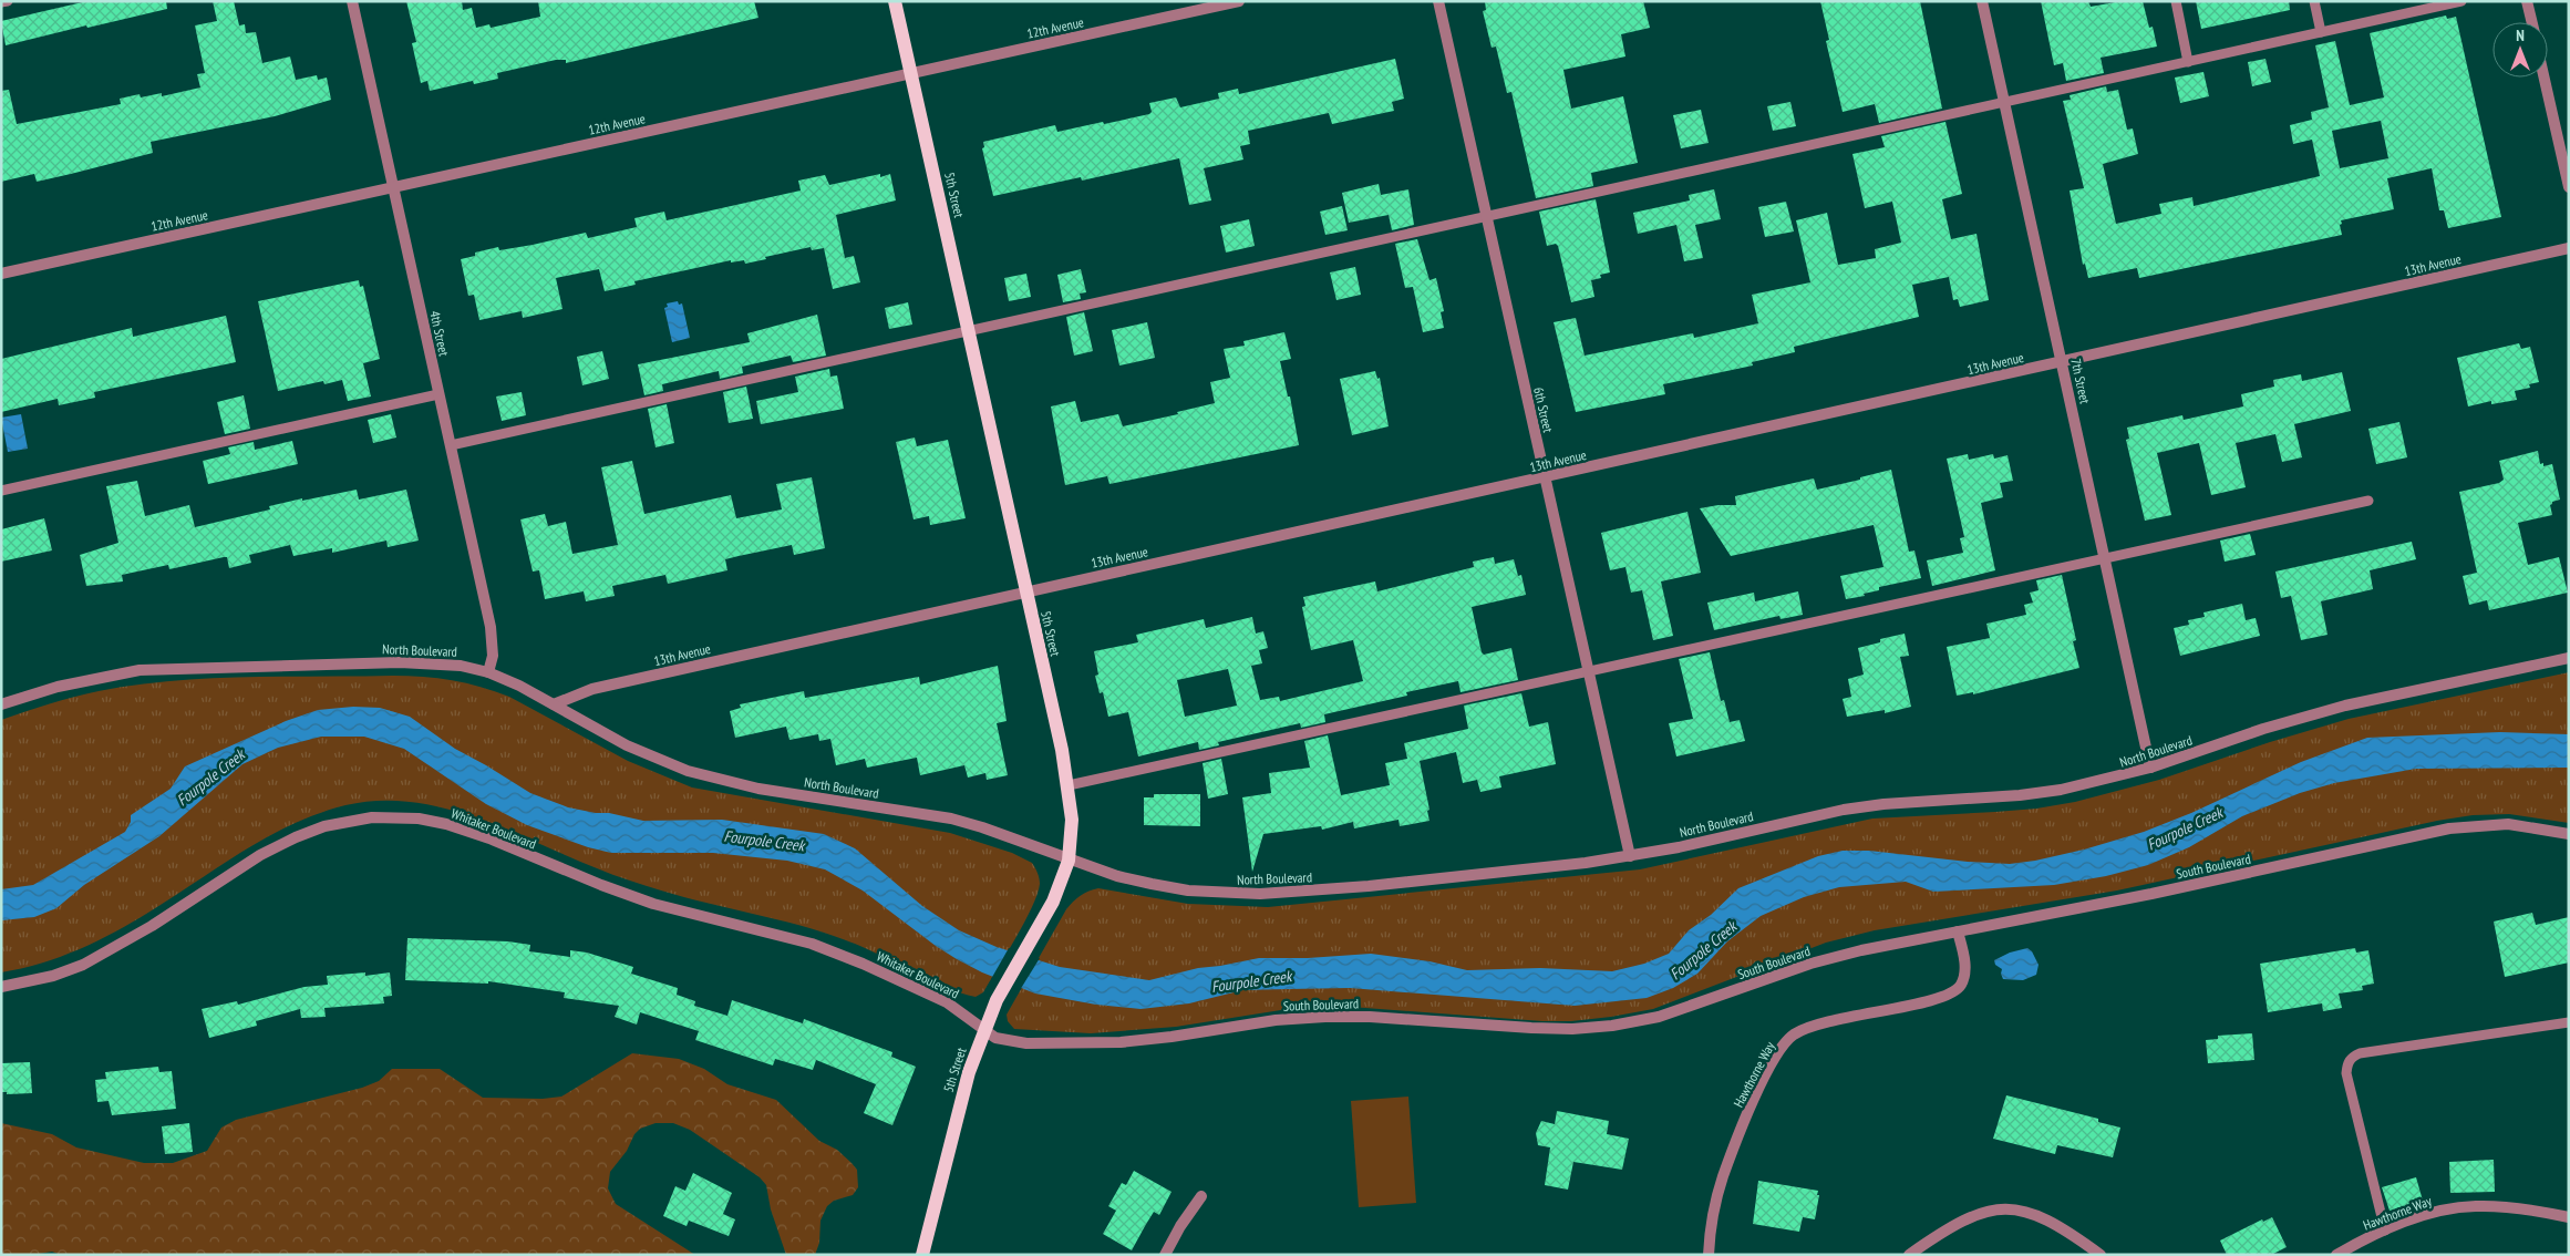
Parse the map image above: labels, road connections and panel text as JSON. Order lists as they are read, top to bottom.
{
  "streets": {
    "main road": ["5th Street"],
    "street": [
      "12th Avenue",
      "13th Avenue",
      "4th Street",
      "7th Street",
      "6th Street",
      "North Boulevard",
      "Whitaker Boulevard",
      "South Boulevard",
      "Hawthorne Way"
    ]
  },
  "crossings": [
    ["12th Avenue", "5th Street"],
    ["12th Avenue", "4th Street"],
    ["5th Street", "13th Avenue"],
    ["5th Street", "North Boulevard"],
    ["5th Street", "Whitaker Boulevard"],
    ["5th Street", "South Boulevard"],
    ["13th Avenue", "7th Street"],
    ["13th Avenue", "6th Street"],
    ["13th Avenue", "North Boulevard"],
    ["4th Street", "North Boulevard"],
    ["7th Street", "North Boulevard"],
    ["6th Street", "North Boulevard"],
    ["Whitaker Boulevard", "South Boulevard"],
    ["South Boulevard", "Hawthorne Way"]
  ],
  "water": ["Fourpole Creek"],
  "north": "top"
}
